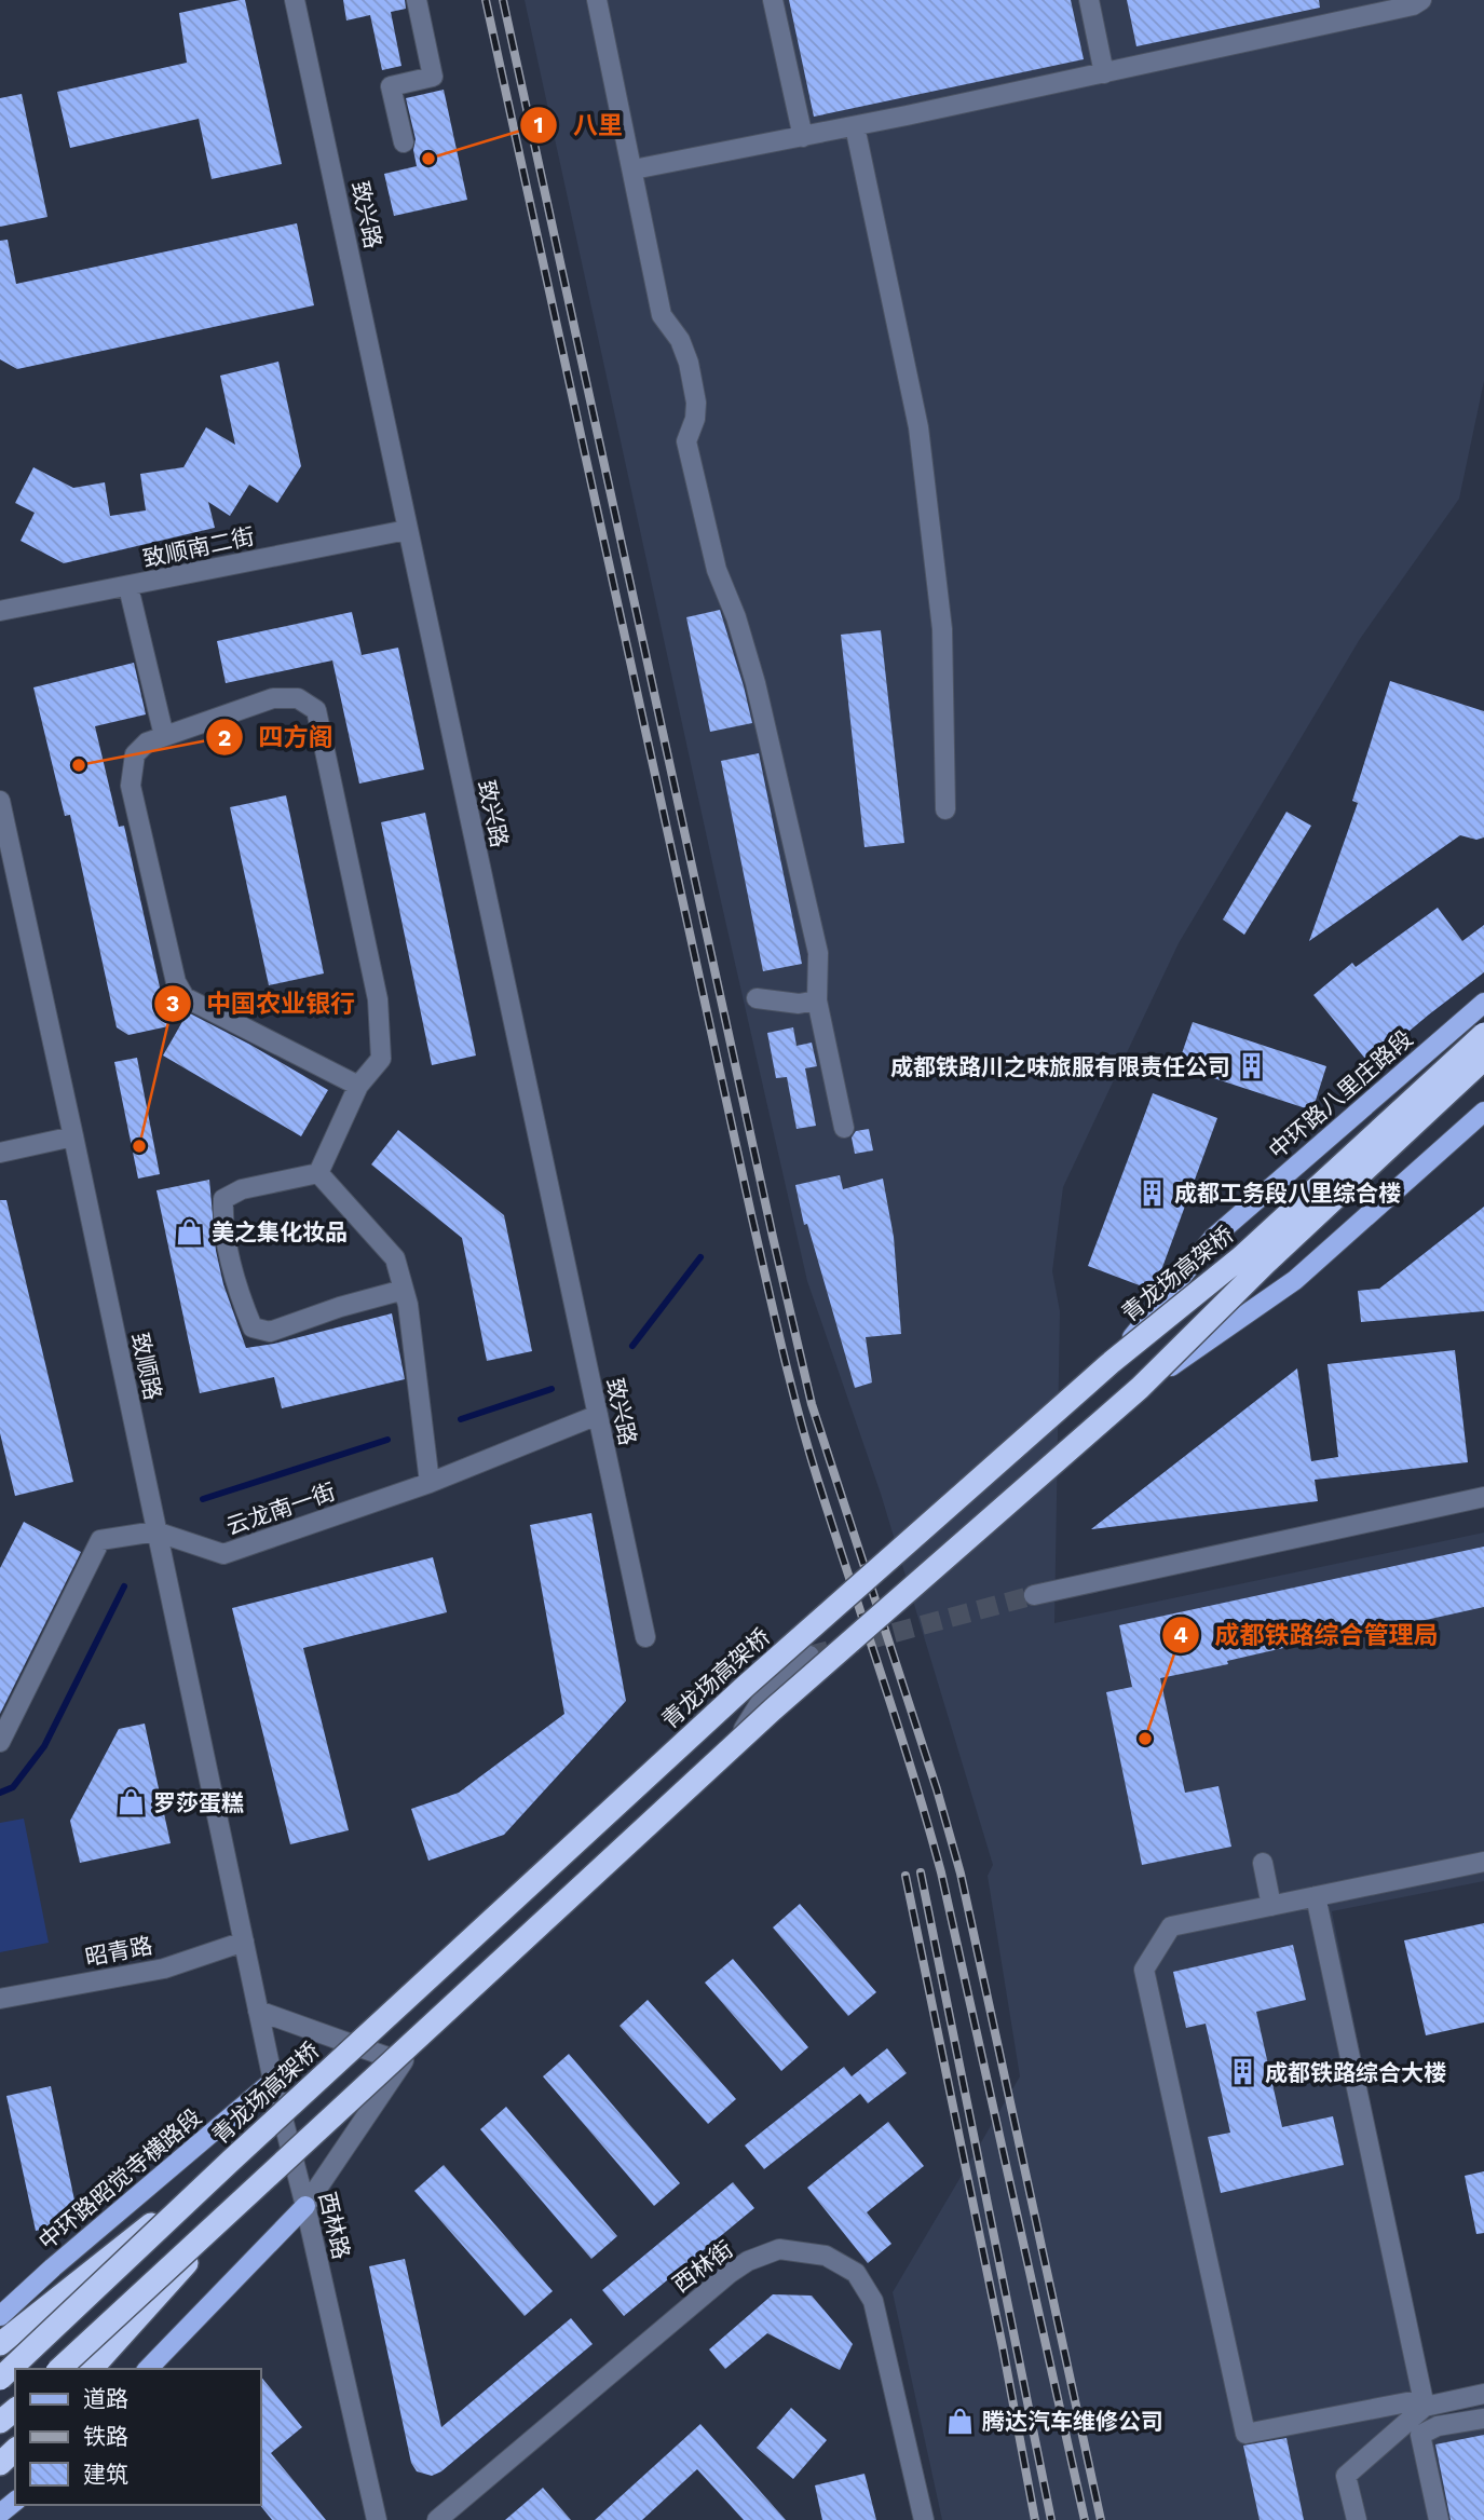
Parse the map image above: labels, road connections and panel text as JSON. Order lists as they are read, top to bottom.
{
  "streets": {
    "highway": ["青龙场高架桥"],
    "main road": ["中环路八里庄路段", "中环路昭觉寺横路段"],
    "street": [
      "致兴路",
      "致顺南二街",
      "致顺路",
      "云龙南一街",
      "昭青路",
      "西林路",
      "西林街"
    ]
  },
  "crossings": [
    ["致兴路", "致顺南二街"],
    ["致兴路", "云龙南一街"],
    ["中环路八里庄路段", "青龙场高架桥"],
    ["致顺路", "云龙南一街"],
    ["致顺路", "昭青路"],
    ["致顺路", "西林路"],
    ["昭青路", "西林路"],
    ["中环路昭觉寺横路段", "西林路"]
  ],
  "places": {
    "other": [
      "八里",
      "四方阁",
      "中国农业银行",
      "成都铁路综合管理局"
    ],
    "building": ["成都铁路川之味旅服有限责任公司", "成都工务段八里综合楼", "成都铁路综合大楼"],
    "shop": ["美之集化妆品", "罗莎蛋糕", "腾达汽车维修公司"]
  },
  "legend": ["道路", "铁路", "建筑"]
}
